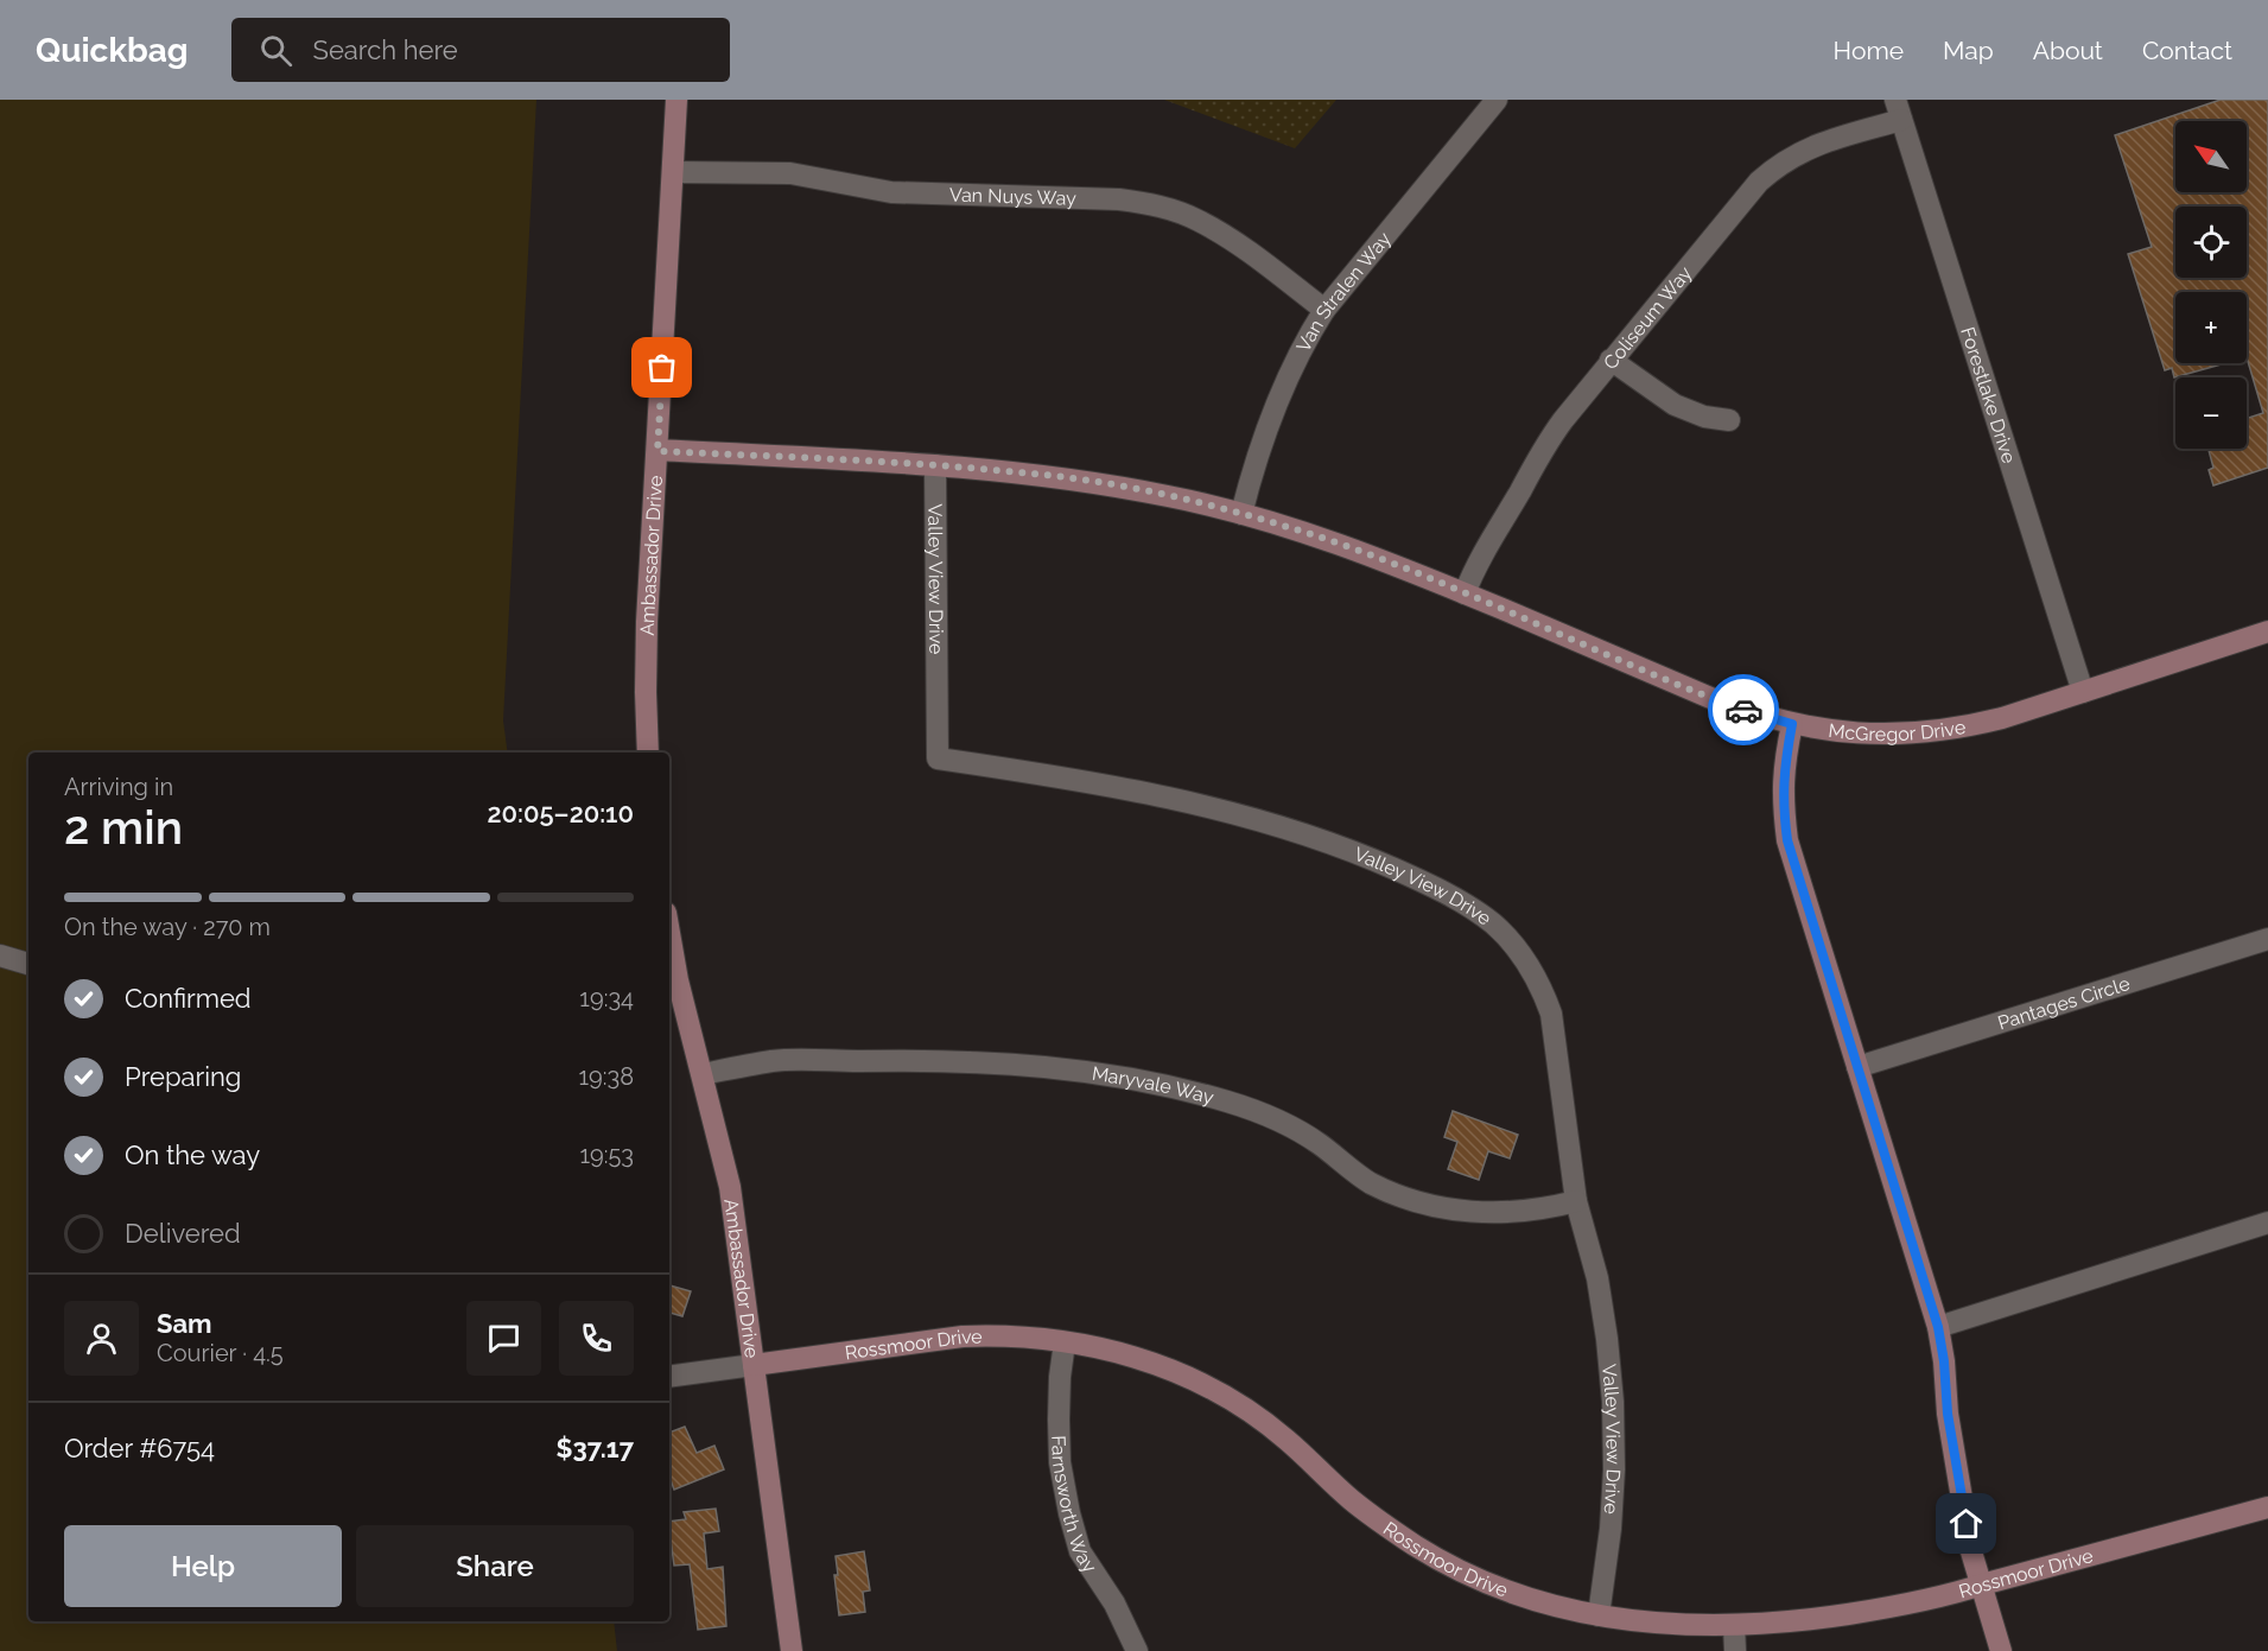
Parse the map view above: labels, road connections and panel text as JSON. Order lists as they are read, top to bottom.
{
  "streets": {
    "street": [
      "Van Nuys Way",
      "Van Stralen Way",
      "Coliseum Way",
      "Forestlake Drive",
      "Ambassador Drive",
      "Valley View Drive",
      "McGregor Drive",
      "Pantages Circle",
      "Maryvale Way",
      "Rossmoor Drive",
      "Farnsworth Way"
    ]
  },
  "crossings": [
    ["Van Nuys Way", "Van Stralen Way"],
    ["Van Nuys Way", "Ambassador Drive"],
    ["Van Stralen Way", "McGregor Drive"],
    ["Coliseum Way", "Forestlake Drive"],
    ["Coliseum Way", "McGregor Drive"],
    ["Forestlake Drive", "McGregor Drive"],
    ["Ambassador Drive", "McGregor Drive"],
    ["Ambassador Drive", "Maryvale Way"],
    ["Ambassador Drive", "Rossmoor Drive"],
    ["Valley View Drive", "McGregor Drive"],
    ["Valley View Drive", "Maryvale Way"],
    ["Valley View Drive", "Rossmoor Drive"],
    ["Rossmoor Drive", "Farnsworth Way"]
  ],
  "north": "top left",
  "page": {
    "header": "Quickbag",
    "search": "Search here",
    "nav": [
      "Home",
      "Map",
      "About",
      "Contact"
    ],
    "map_buttons": ["+", "−"],
    "heading": ["2 min", "Arriving in", "20:05–20:10"],
    "panel": [
      "Sam",
      "Courier · 4.5",
      "Order #6754",
      "$37.17"
    ],
    "bar": "On the way · 270 m",
    "list": [
      ["Confirmed", "19:34"],
      ["Preparing", "19:38"],
      ["On the way", "19:53"],
      "Delivered"
    ],
    "buttons": ["Help", "Share"]
  }
}
